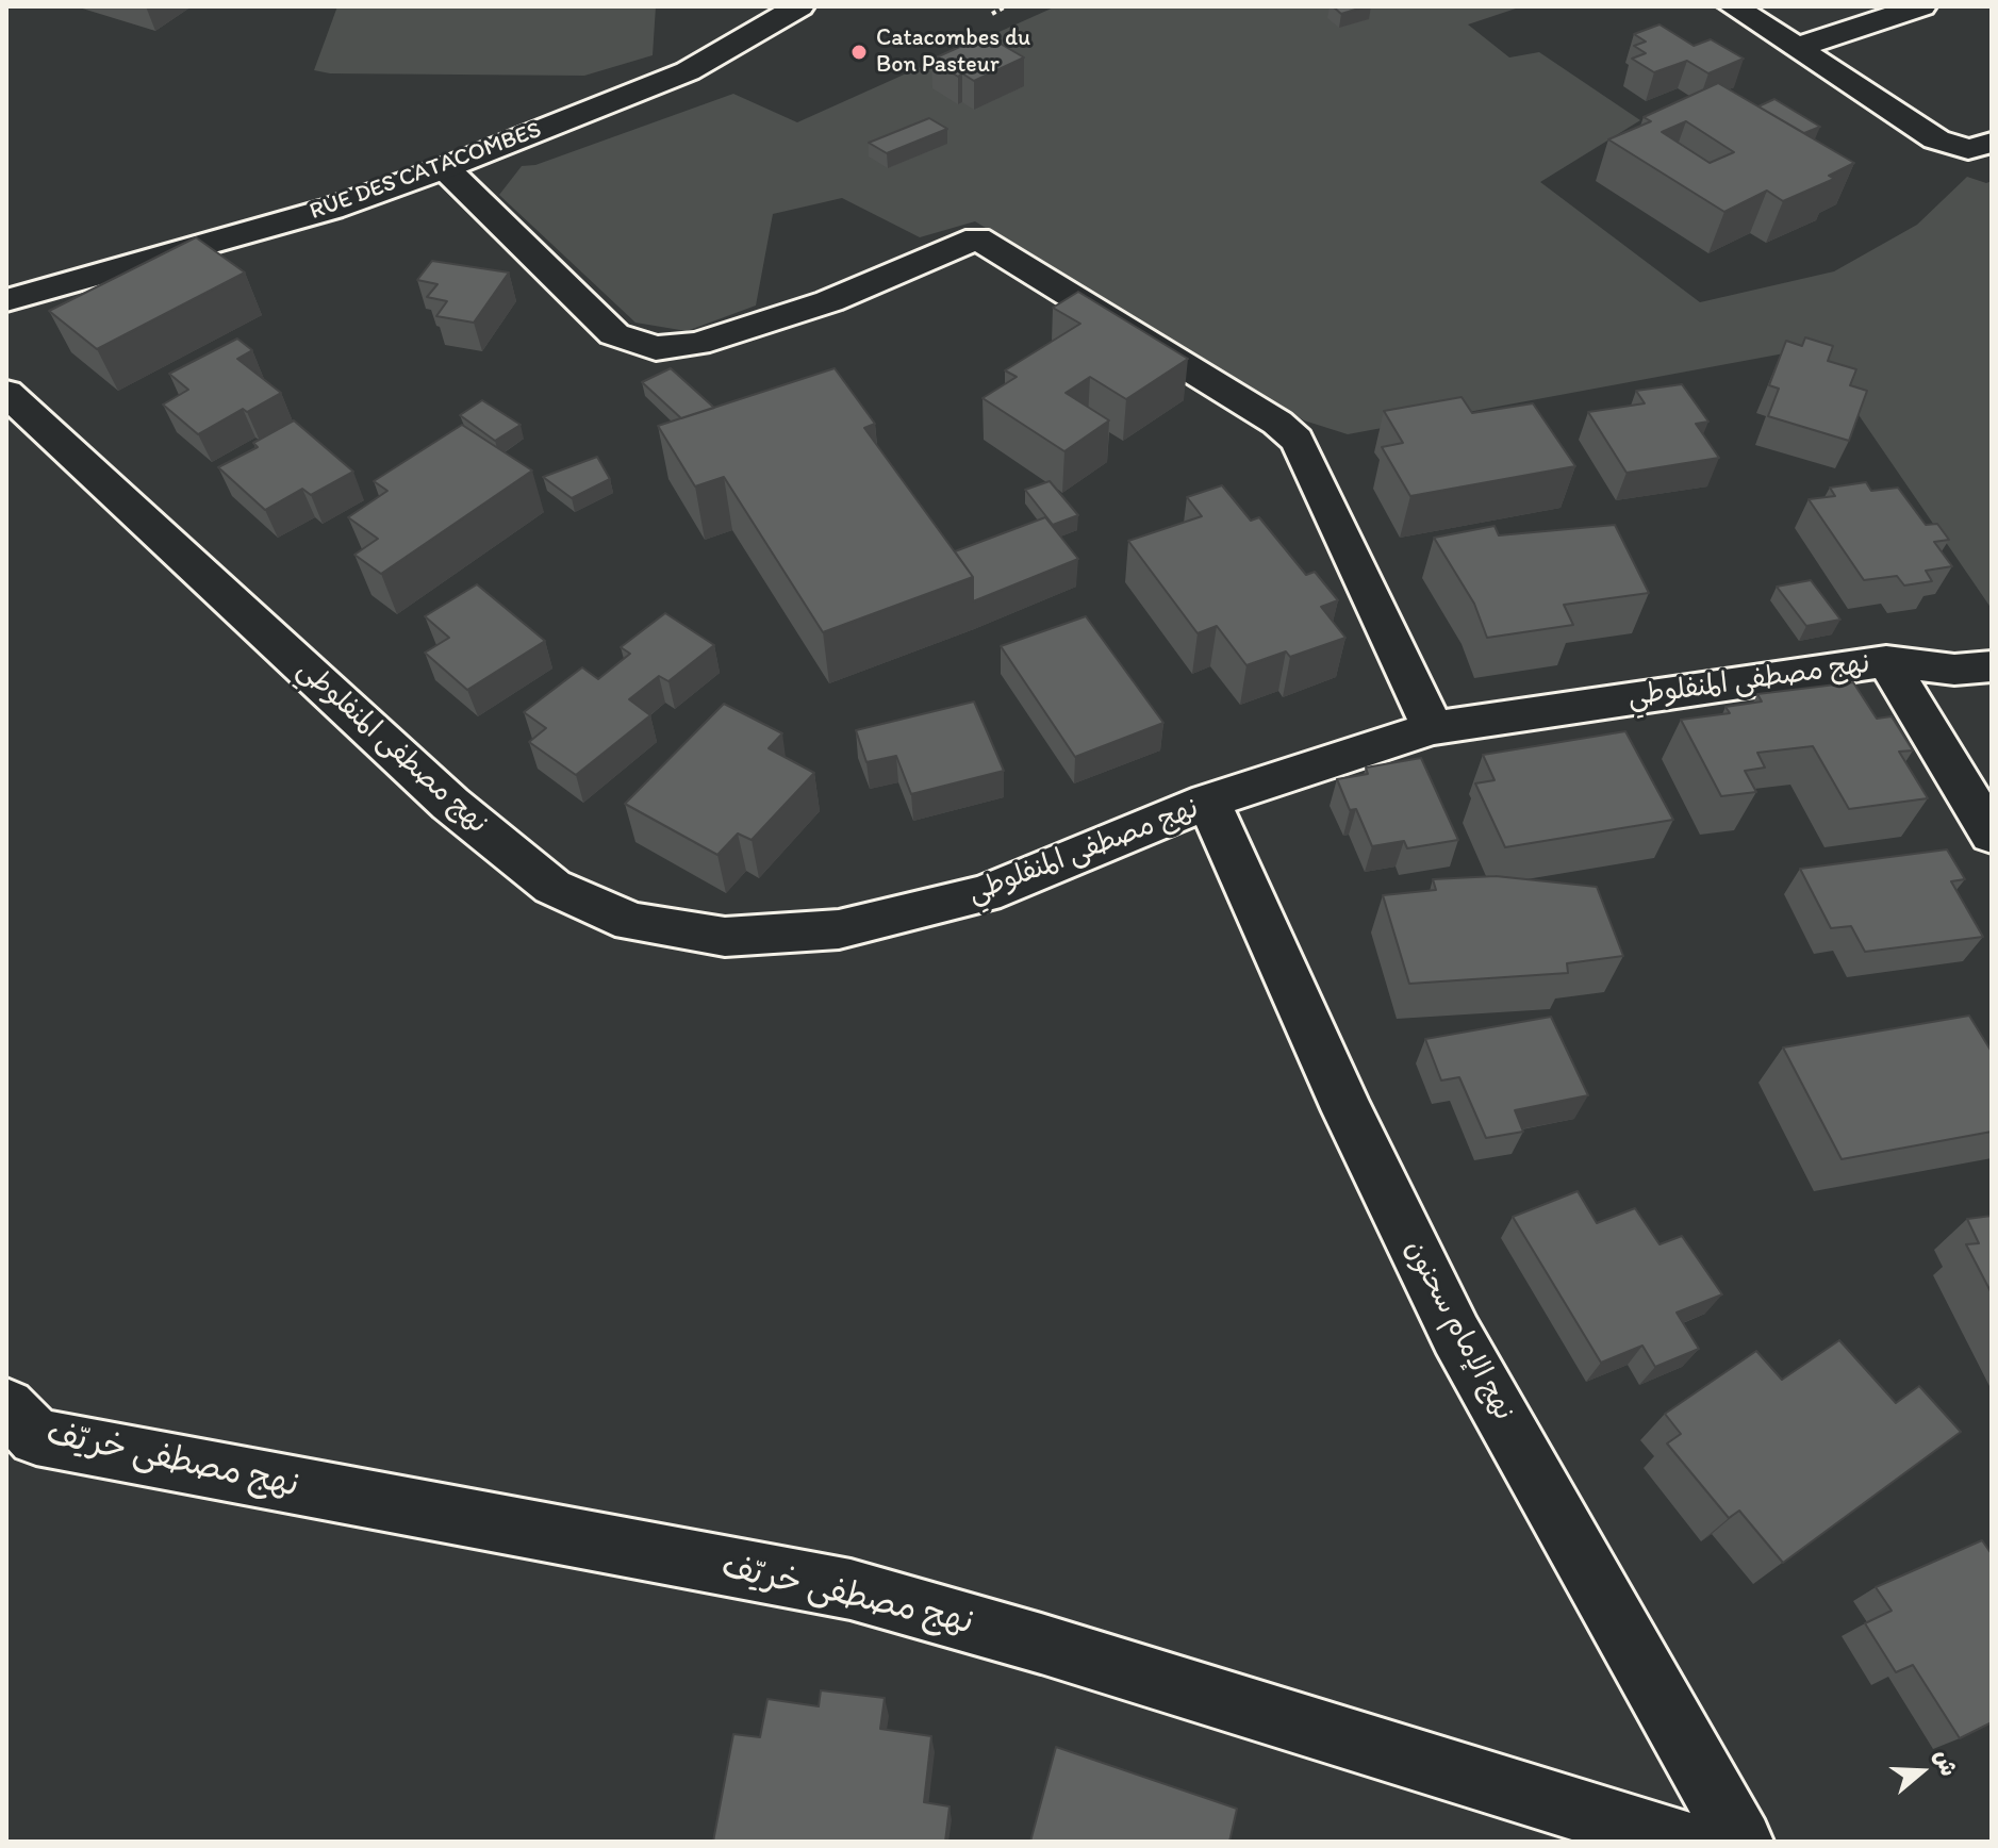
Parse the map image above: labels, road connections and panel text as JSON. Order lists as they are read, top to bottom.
{
  "streets": {
    "street": [
      "RUE DES CATACOMBES",
      "نهج مصطفى المنفلوطي",
      "نهج الإمام سحنون",
      "نهج مصطفى خريّف"
    ]
  },
  "crossings": [
    ["نهج مصطفى المنفلوطي", "نهج الإمام سحنون"]
  ],
  "places": ["Catacombes du Bon Pasteur"],
  "north": "right"
}
